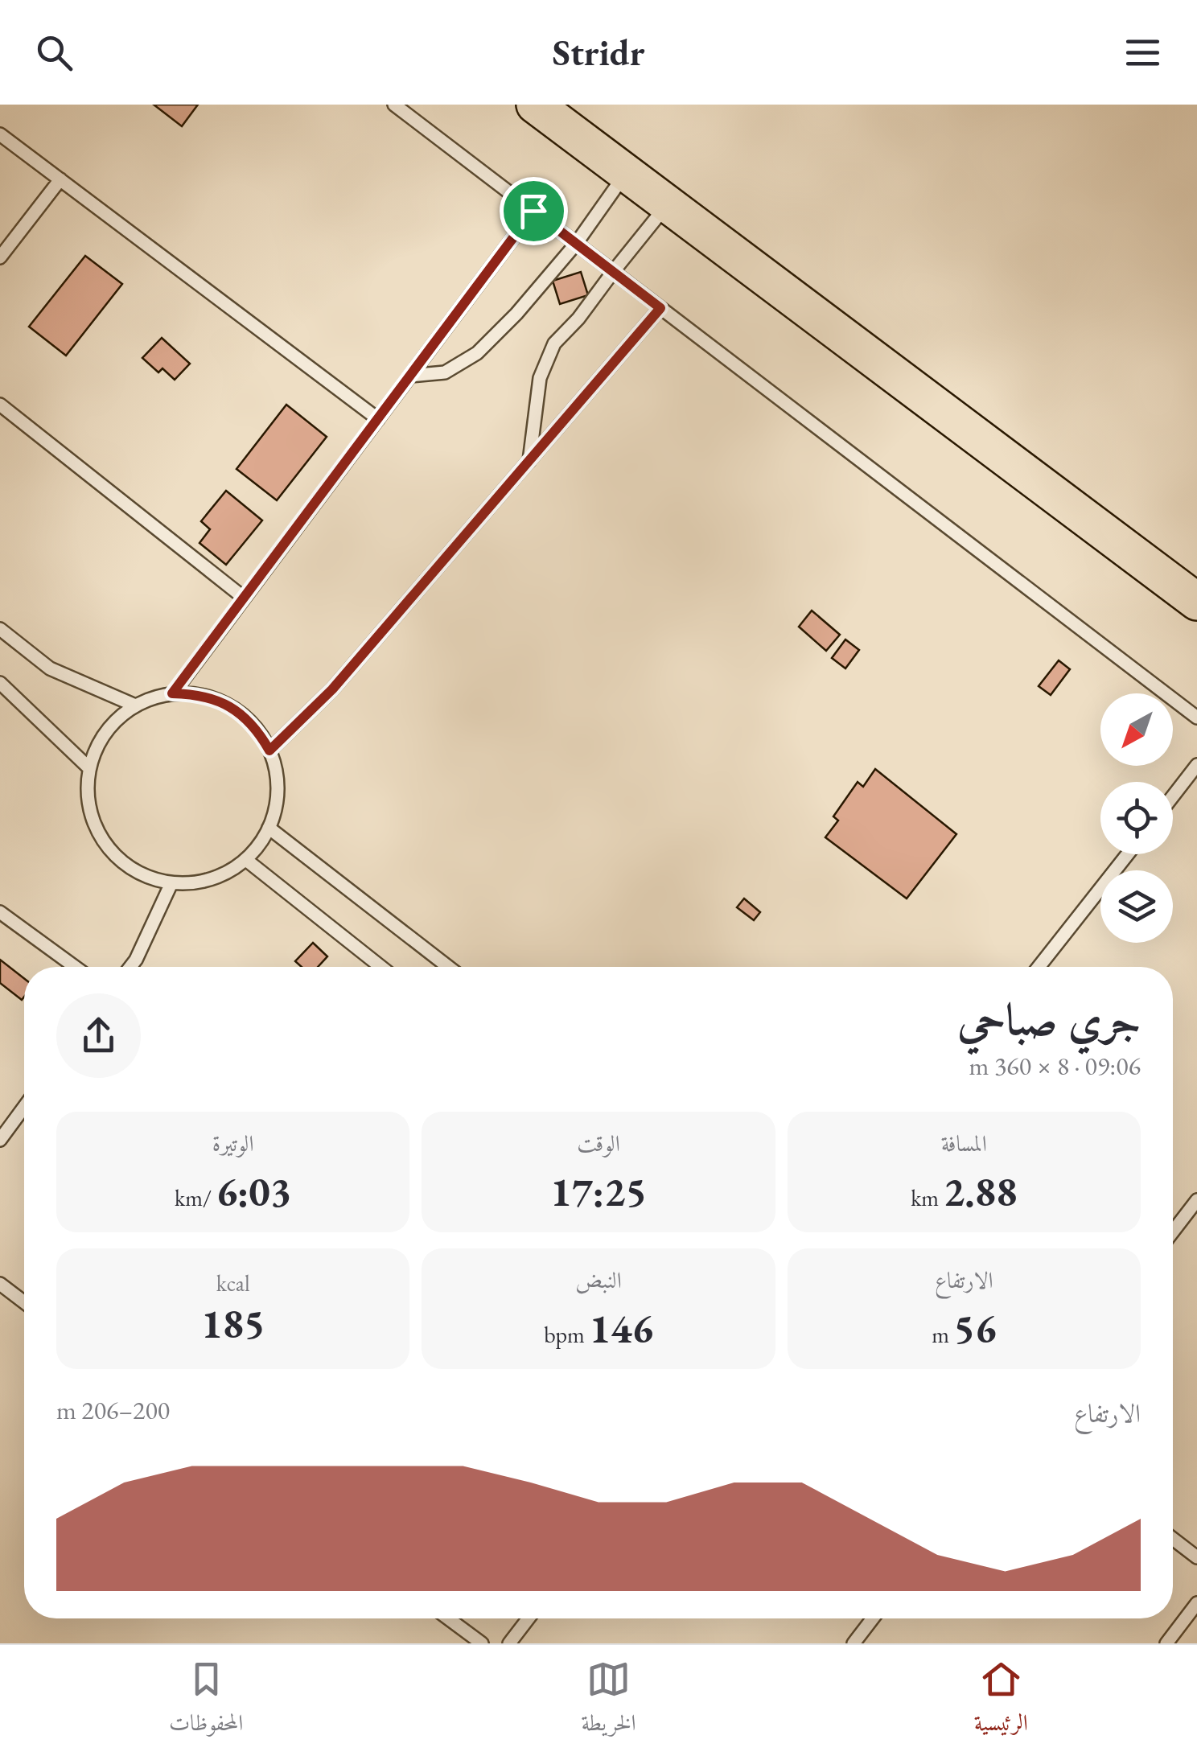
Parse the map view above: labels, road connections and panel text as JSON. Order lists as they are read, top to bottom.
{
  "north": "bottom left",
  "page": {
    "header": "Stridr",
    "heading": ["جري صباحي", "09:06 · 8 × 360 m"],
    "stats": [
      ["المسافة", "2.88 km"],
      ["الوقت", "17:25"],
      ["الوتيرة", "6:03 /km"],
      ["الارتفاع", "56 m"],
      ["النبض", "146 bpm"],
      ["kcal", "185"]
    ],
    "chart": ["الارتفاع", "200–206 m"],
    "tabs": ["الرئيسية", "الخريطة", "المحفوظات"]
  }
}
